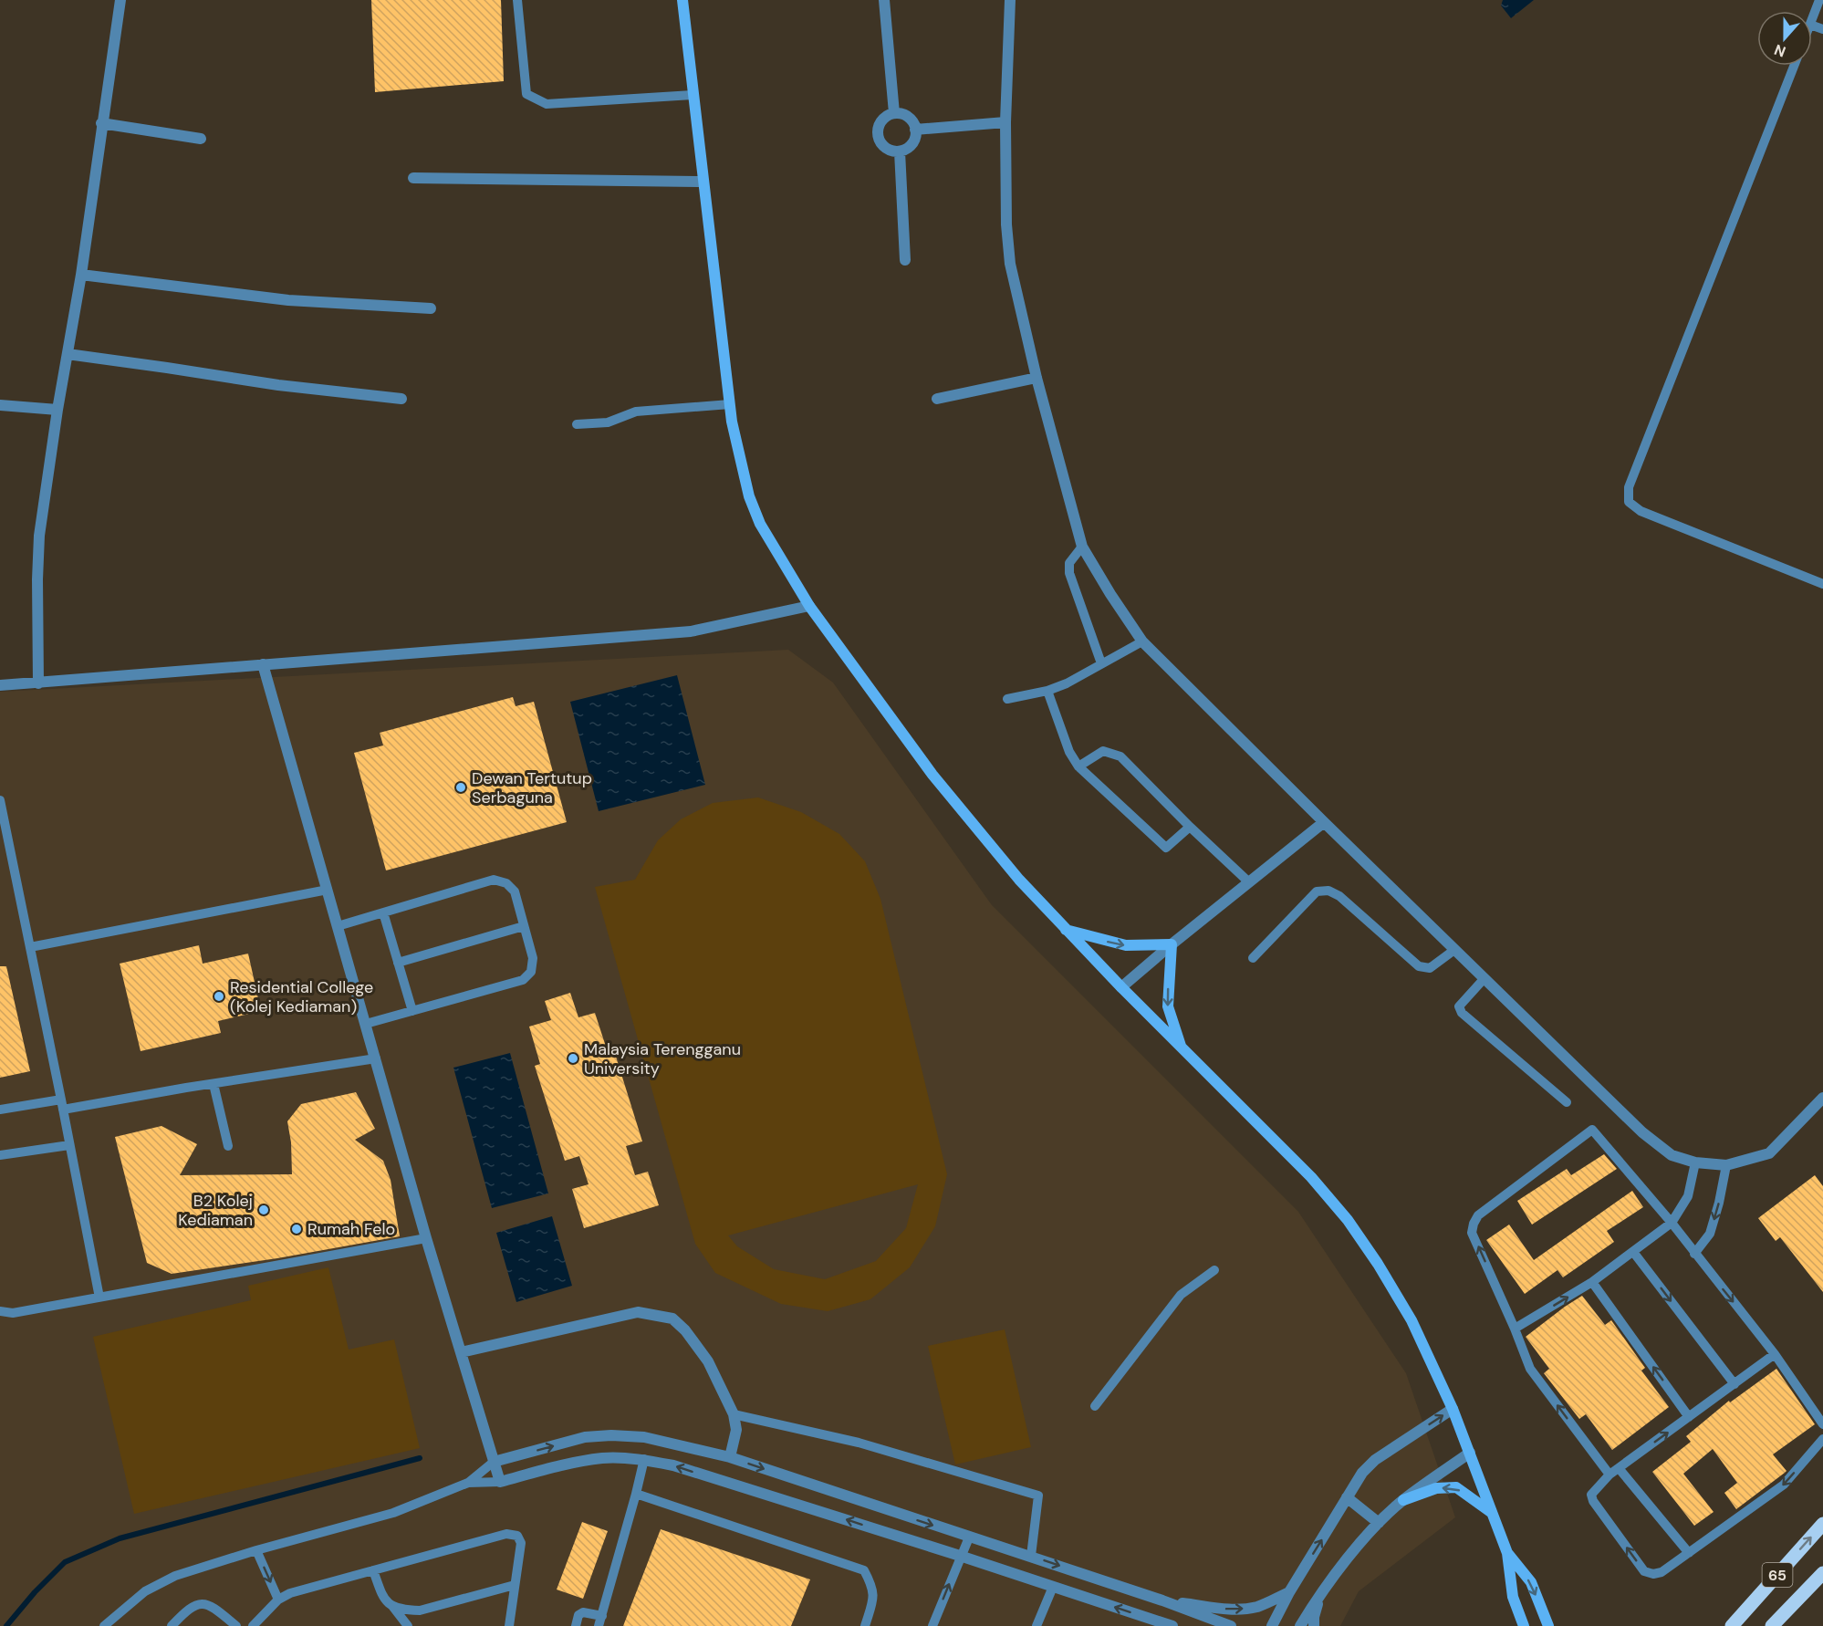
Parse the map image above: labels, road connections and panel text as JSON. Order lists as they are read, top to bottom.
{
  "streets": {
    "main road": ["65"]
  },
  "places": [
    "Dewan Tertutup Serbaguna",
    "Residential College (Kolej Kediaman)",
    "Malaysia Terengganu University",
    "B2 Kolej Kediaman",
    "Rumah Felo"
  ],
  "north": "bottom"
}
